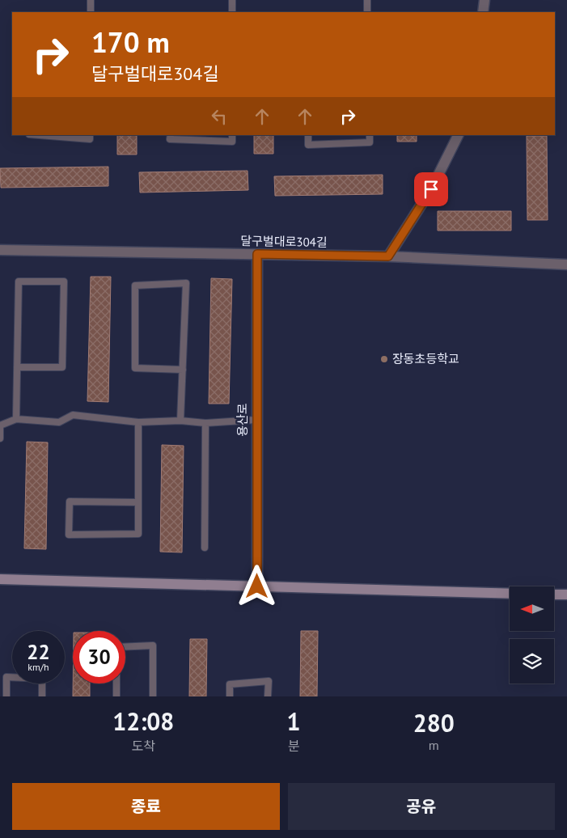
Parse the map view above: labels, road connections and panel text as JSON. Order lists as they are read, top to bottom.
{
  "streets": {
    "street": ["달구벌대로304길", "용산로"]
  },
  "crossings": [
    ["달구벌대로304길", "용산로"]
  ],
  "places": ["장동초등학교"],
  "north": "left",
  "page": {
    "turn": ["170 m", "달구벌대로304길"],
    "speed": "22 km/h",
    "limit": "30",
    "eta": [
      "12:08",
      "도착",
      "1",
      "분",
      "280",
      "m"
    ],
    "buttons": ["종료", "공유"]
  }
}
